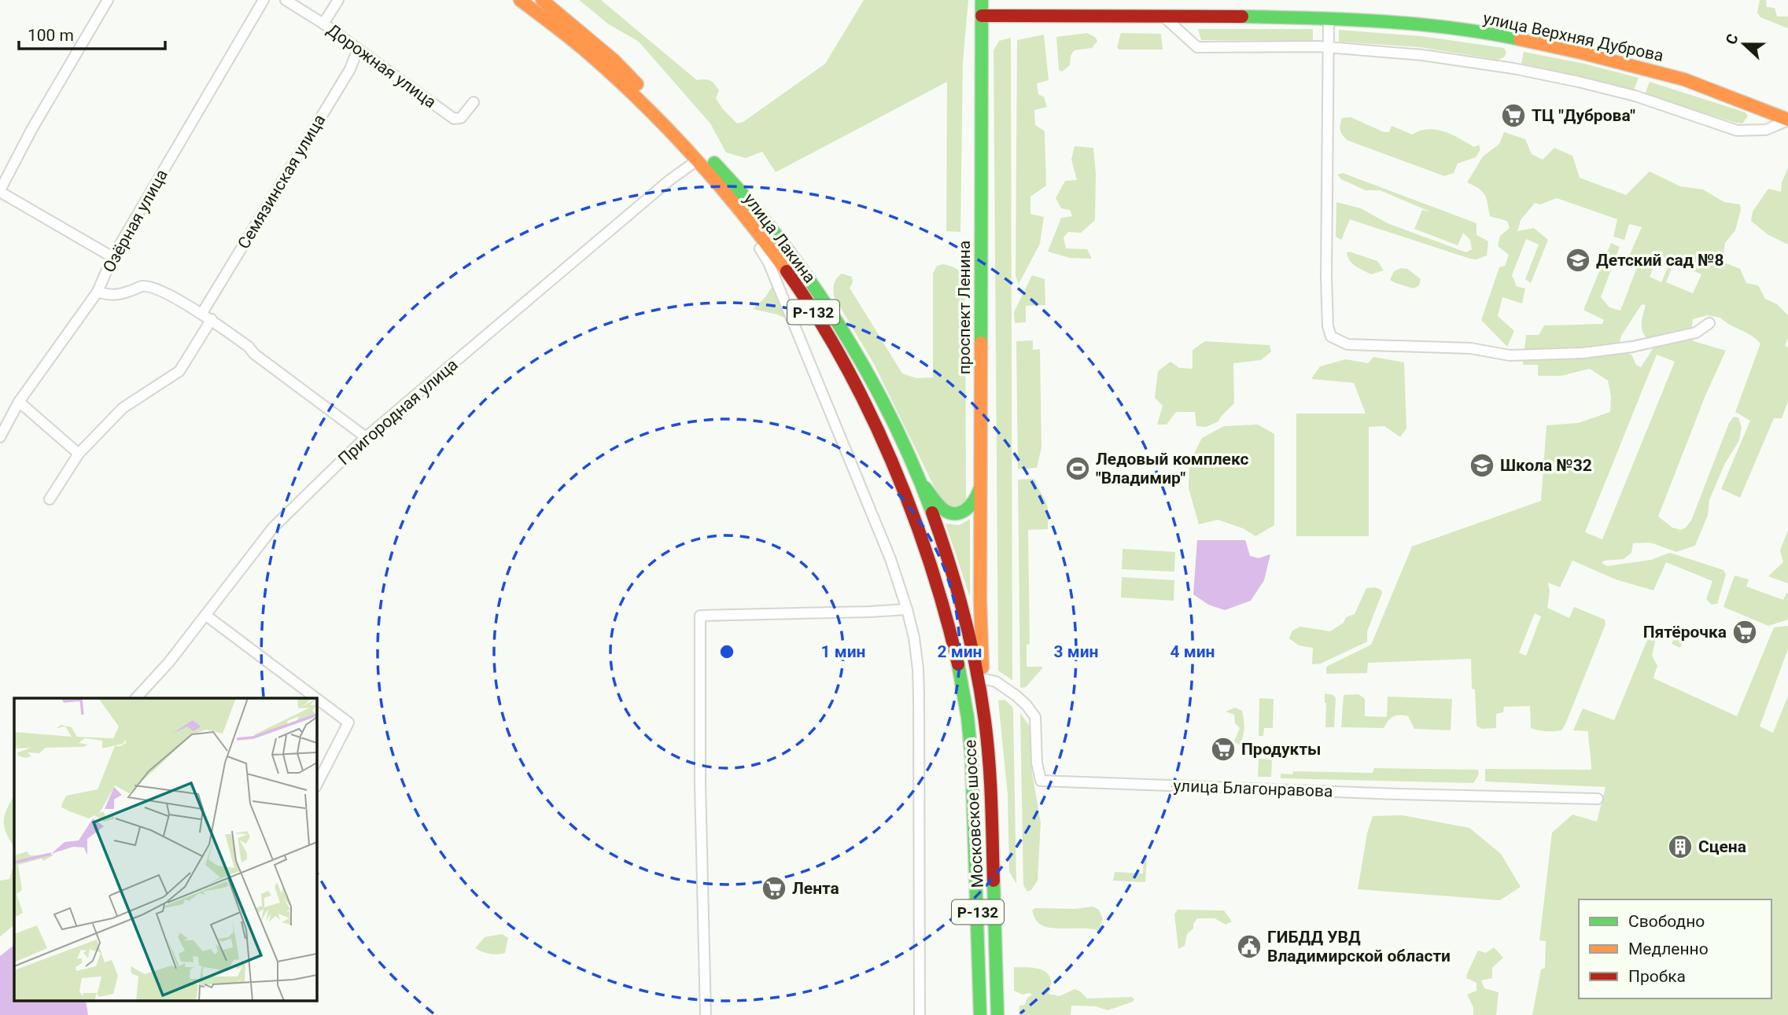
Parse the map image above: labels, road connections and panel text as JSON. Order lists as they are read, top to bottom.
{
  "streets": {
    "main road": [
      "улица Верхняя Дуброва",
      "улица Лакина",
      "проспект Ленина",
      "Р-132",
      "Московское шоссе"
    ],
    "street": [
      "Дорожная улица",
      "Семязинская улица",
      "Озёрная улица",
      "Пригородная улица",
      "улица Благонравова"
    ]
  },
  "crossings": [
    ["улица Верхняя Дуброва", "проспект Ленина"],
    ["Дорожная улица", "Семязинская улица"],
    ["улица Лакина", "проспект Ленина"],
    ["улица Лакина", "Пригородная улица"],
    ["улица Лакина", "улица Благонравова"],
    ["улица Лакина", "Московское шоссе"],
    ["проспект Ленина", "улица Благонравова"],
    ["проспект Ленина", "Московское шоссе"]
  ],
  "places": {
    "supermarket": [
      "ТЦ \"Дуброва\"",
      "Пятёрочка",
      "Продукты",
      "Лента"
    ],
    "school or university": ["Детский сад №8", "Школа №32"],
    "sports": ["Ледовый комплекс \"Владимир\""],
    "building": ["Сцена"],
    "public building": ["ГИБДД УВД Владимирской области"]
  },
  "legend": ["Свободно", "Медленно", "Пробка"],
  "scale_bar": "100 m",
  "north": "left",
  "rings": [
    "1 мин",
    "2 мин",
    "3 мин",
    "4 мин"
  ]
}
